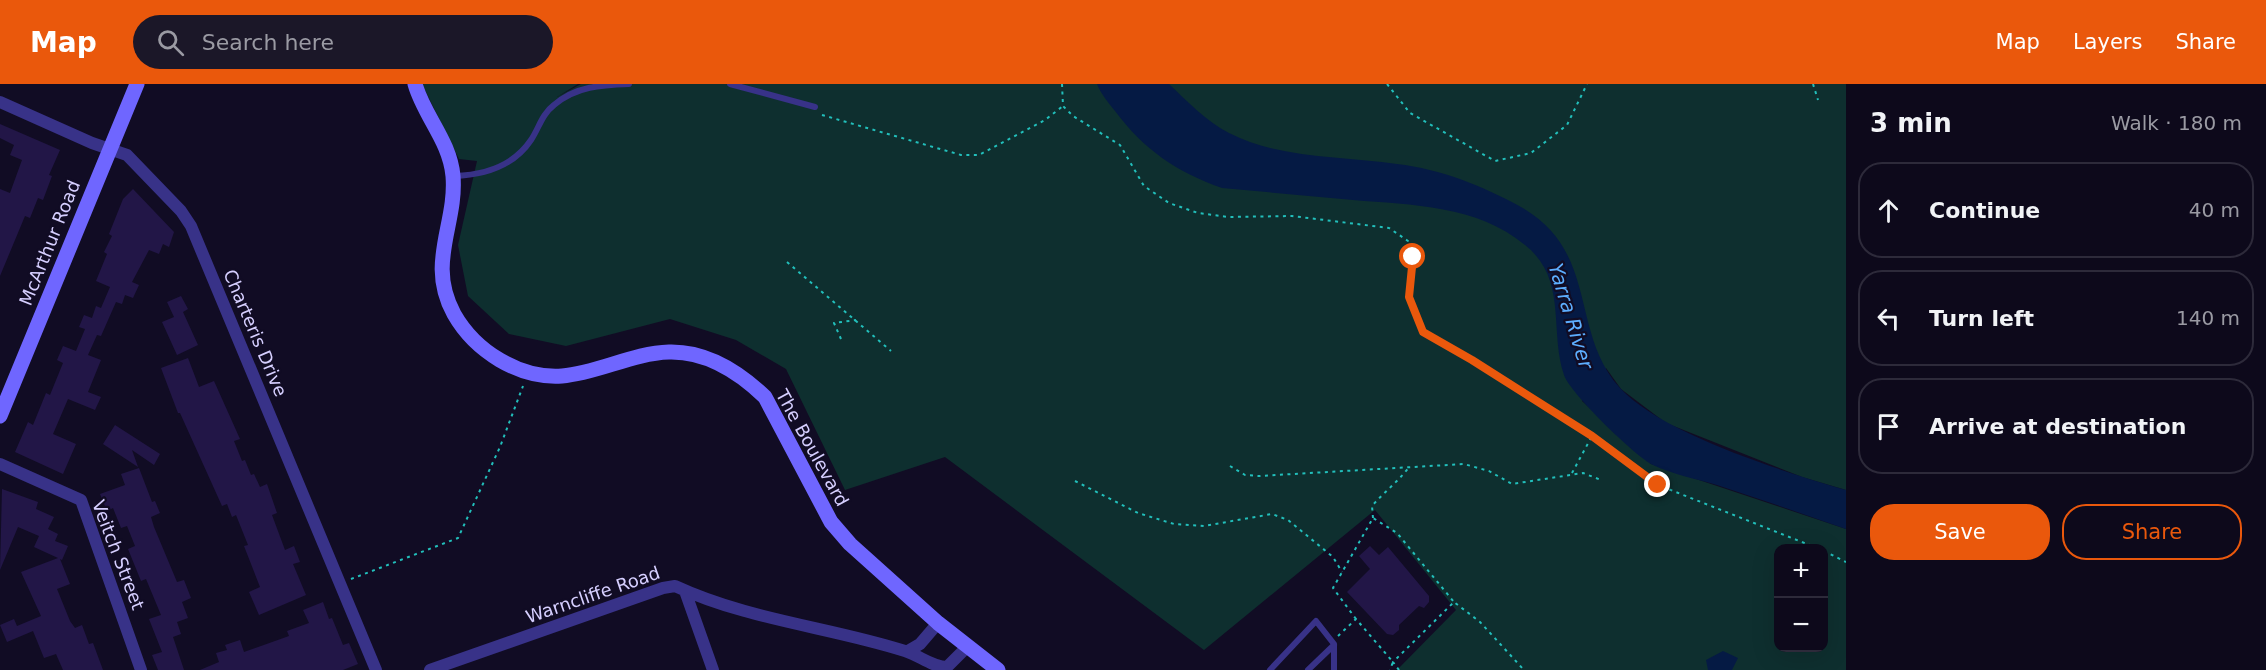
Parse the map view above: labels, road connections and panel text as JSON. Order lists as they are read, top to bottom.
{
  "streets": {
    "street": [
      "McArthur Road",
      "Charteris Drive",
      "The Boulevard",
      "Veitch Street",
      "Warncliffe Road"
    ]
  },
  "crossings": [
    ["McArthur Road", "Charteris Drive"],
    ["The Boulevard", "Warncliffe Road"]
  ],
  "water": ["Yarra River"],
  "page": {
    "header": "Map",
    "search": "Search here",
    "nav": ["Map", "Layers", "Share"],
    "heading": ["3 min", "Walk · 180 m"],
    "list": [
      ["Continue", "40 m"],
      ["Turn left", "140 m"],
      "Arrive at destination"
    ],
    "buttons": ["Save", "Share"],
    "map_buttons": ["+", "−"]
  }
}
